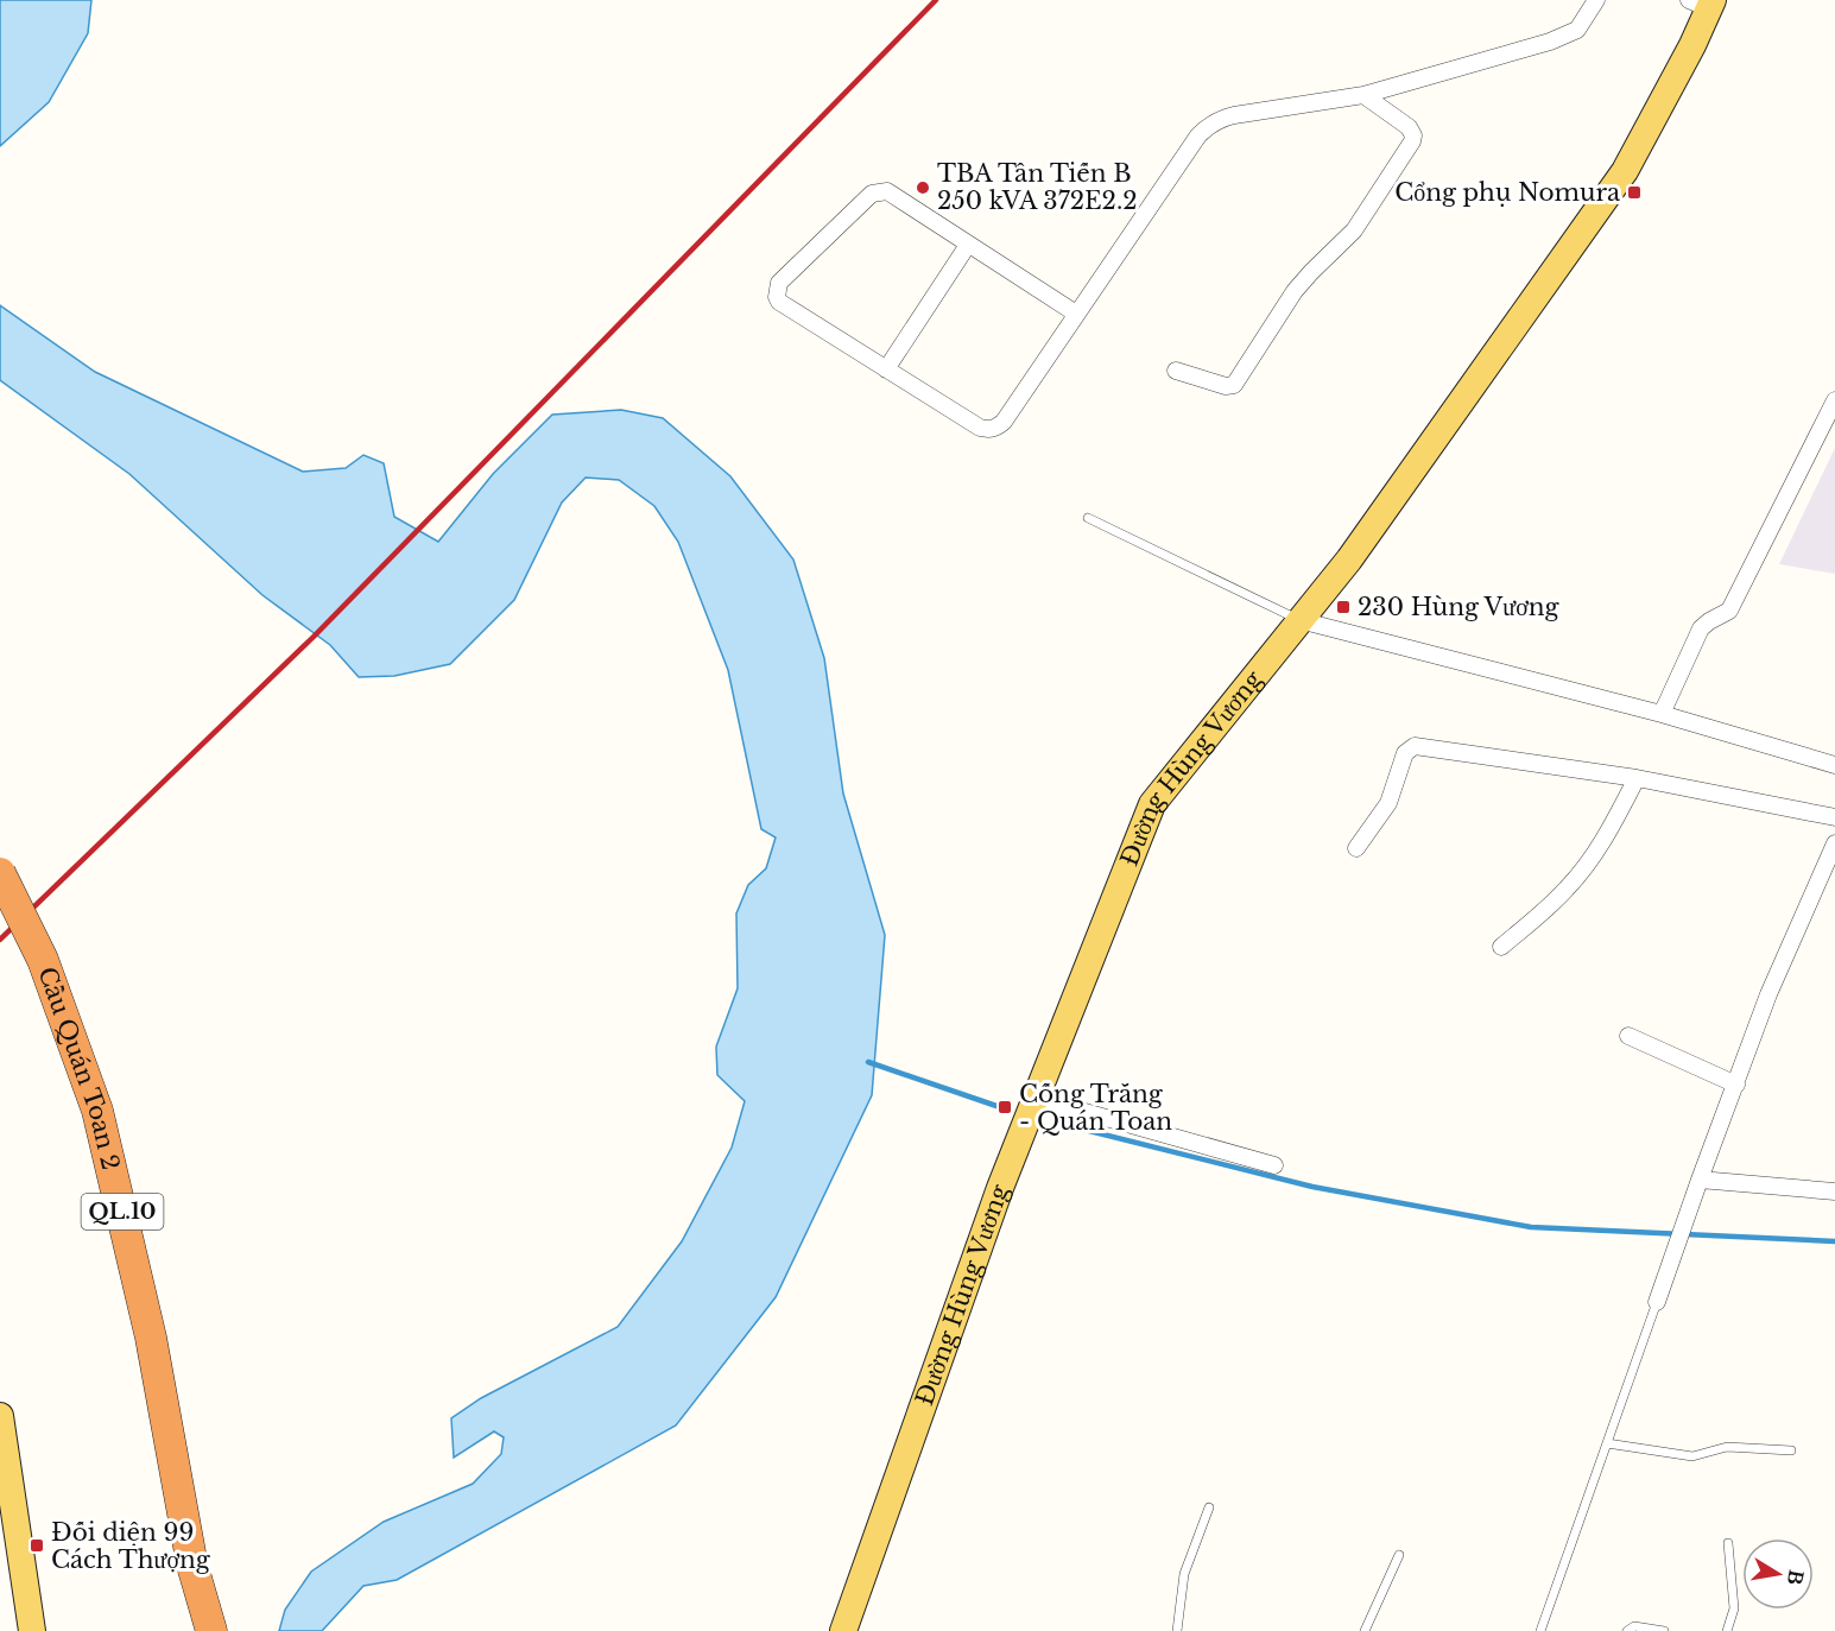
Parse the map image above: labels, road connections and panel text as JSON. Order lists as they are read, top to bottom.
{
  "streets": {
    "highway": ["Cầu Quán Toan 2", "QL.10"],
    "main road": ["Đường Hùng Vương"]
  },
  "crossings": [
    ["Cầu Quán Toan 2", "QL.10"]
  ],
  "places": {
    "other": ["TBA Tân Tiến B 250 kVA 372E2.2"],
    "transit": [
      "Cổng phụ Nomura",
      "230 Hùng Vương",
      "Cống Trắng - Quán Toan",
      "Đối diện 99 Cách Thượng"
    ]
  },
  "north": "right"
}
